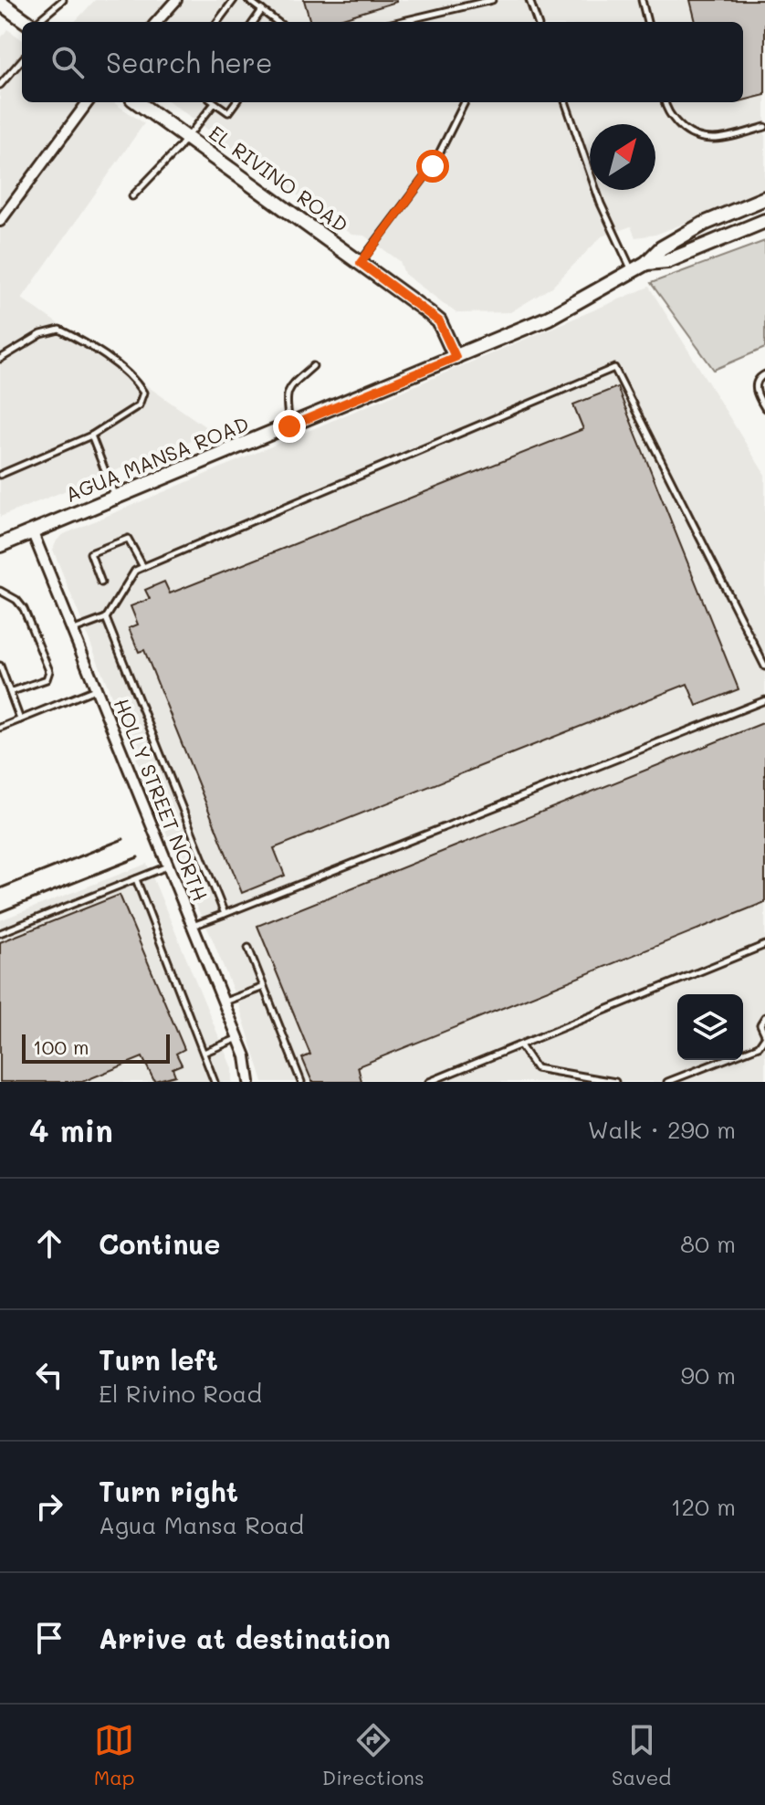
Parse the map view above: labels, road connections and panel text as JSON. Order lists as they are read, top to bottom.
{
  "streets": {
    "main road": ["EL RIVINO ROAD", "AGUA MANSA ROAD"],
    "street": ["HOLLY STREET NORTH"]
  },
  "crossings": [
    ["EL RIVINO ROAD", "AGUA MANSA ROAD"],
    ["AGUA MANSA ROAD", "HOLLY STREET NORTH"]
  ],
  "scale_bar": "100 m",
  "north": "top right",
  "page": {
    "search": "Search here",
    "scale": "100 m",
    "heading": ["4 min", "Walk · 290 m"],
    "list": [
      ["Continue", "80 m"],
      ["Turn left", "El Rivino Road", "90 m"],
      ["Turn right", "Agua Mansa Road", "120 m"],
      "Arrive at destination"
    ],
    "nav": ["Map", "Directions", "Saved"]
  }
}
